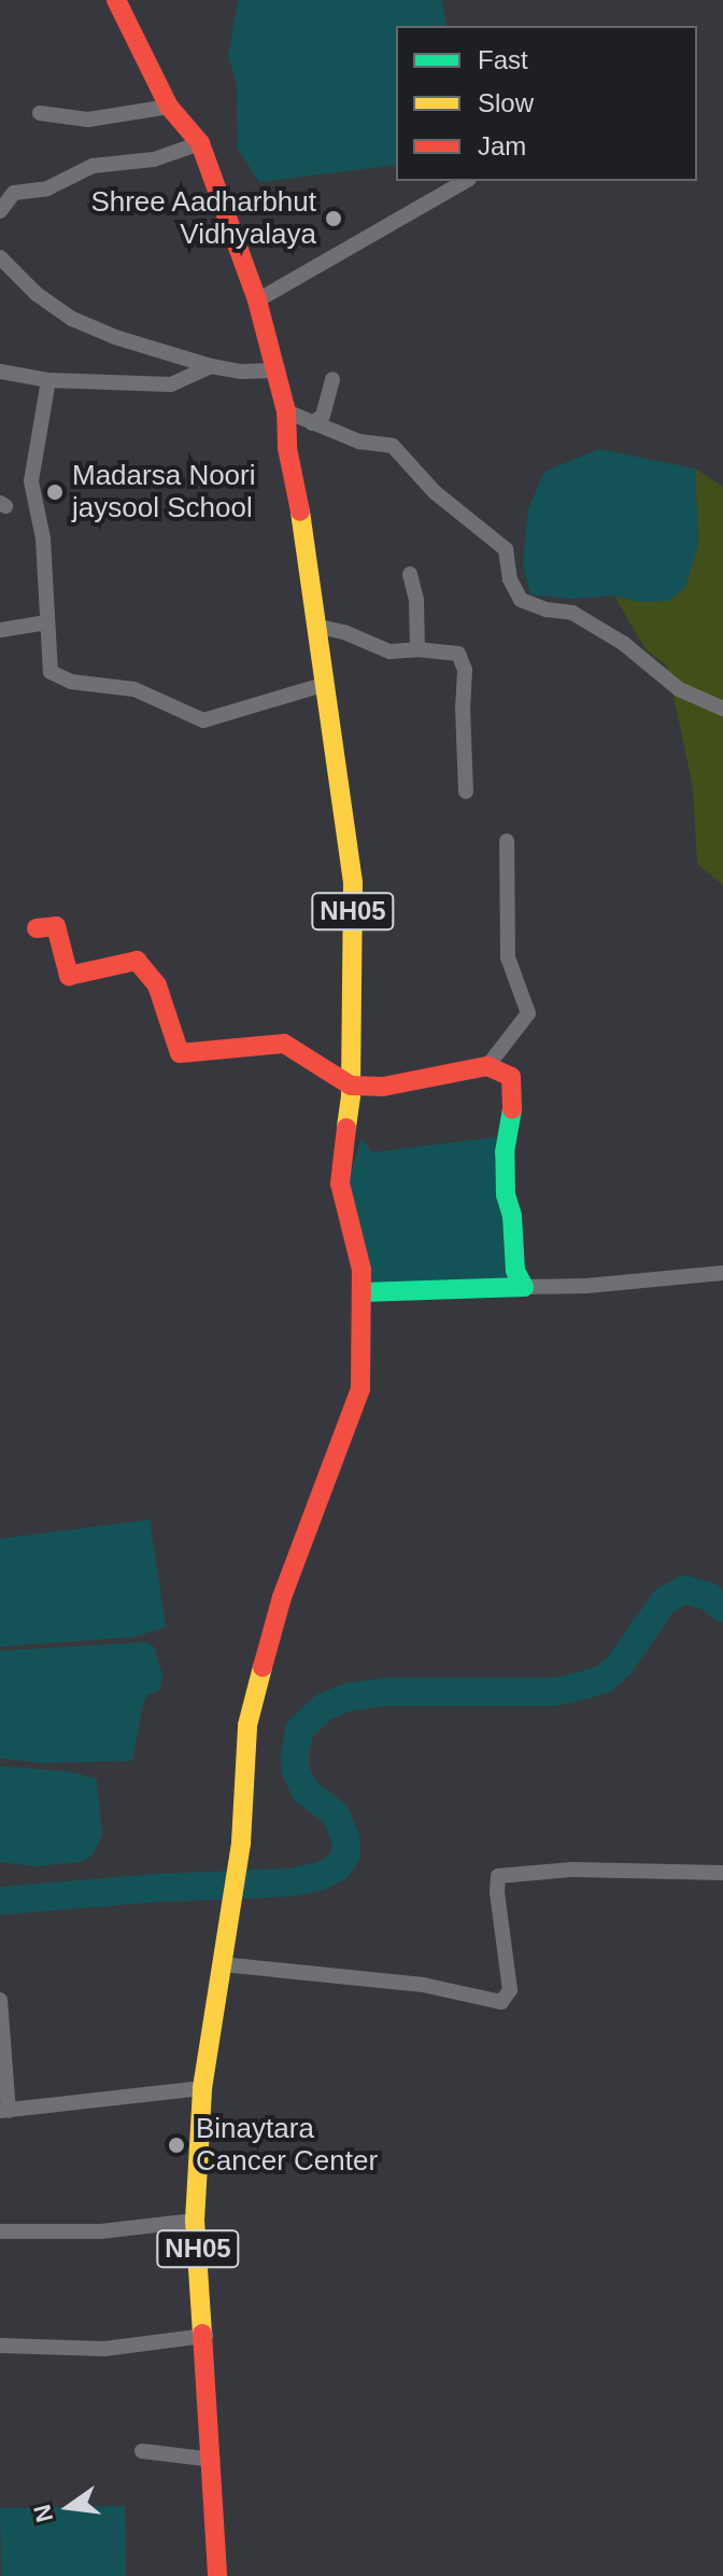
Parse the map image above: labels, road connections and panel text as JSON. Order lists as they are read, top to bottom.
{
  "streets": {
    "main road": ["NH05"]
  },
  "places": ["Shree Aadharbhut Vidhyalaya", "Madarsa Noori jaysool School", "Binaytara Cancer Center"],
  "legend": ["Fast", "Slow", "Jam"],
  "north": "left"
}
